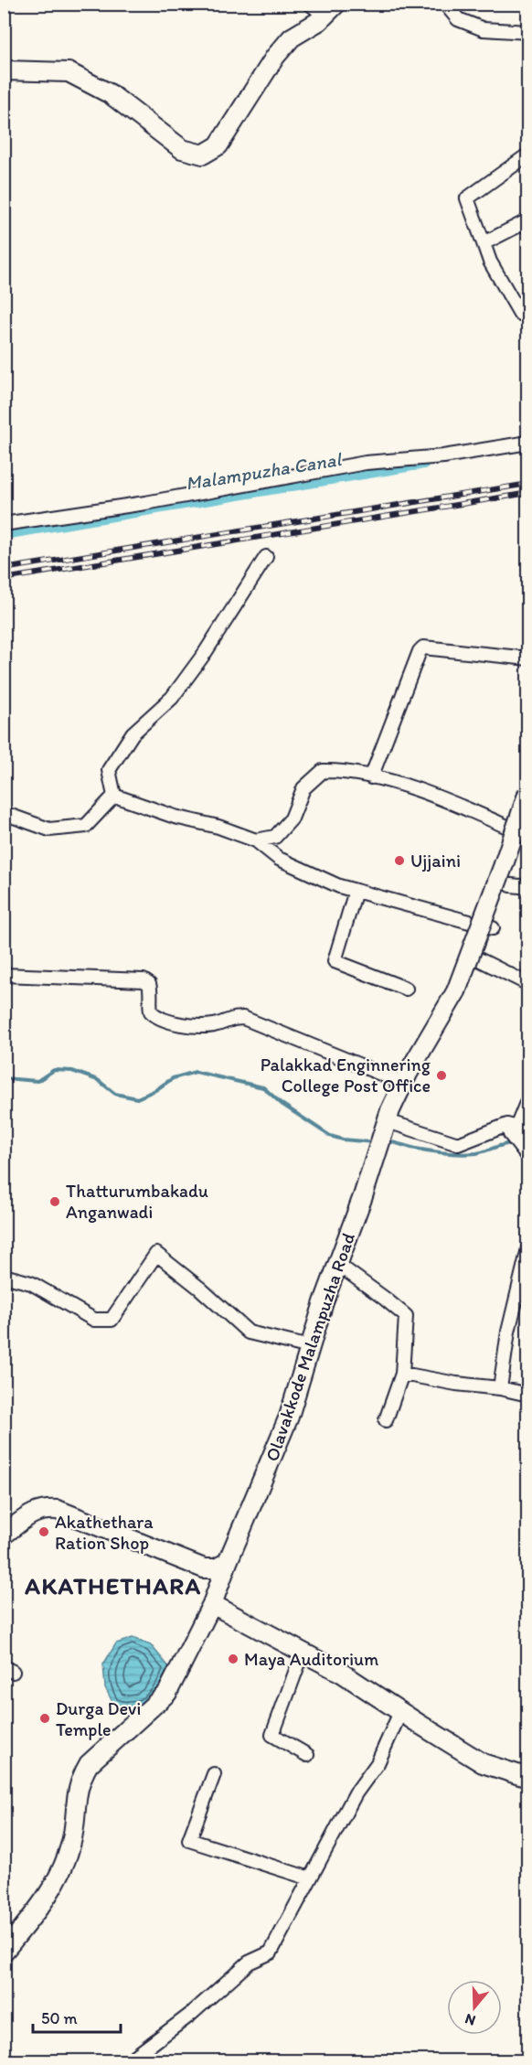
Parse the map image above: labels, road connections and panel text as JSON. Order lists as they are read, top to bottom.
{
  "streets": {
    "main road": ["Olavakkode Malampuzha Road"]
  },
  "districts": ["AKATHETHARA"],
  "water": ["Malampuzha Canal"],
  "places": [
    "Ujjaini",
    "Palakkad Enginnering College Post Office",
    "Thatturumbakadu Anganwadi",
    "Akathethara Ration Shop",
    "Maya Auditorium",
    "Durga Devi Temple"
  ],
  "scale_bar": "50 m",
  "north": "bottom"
}
